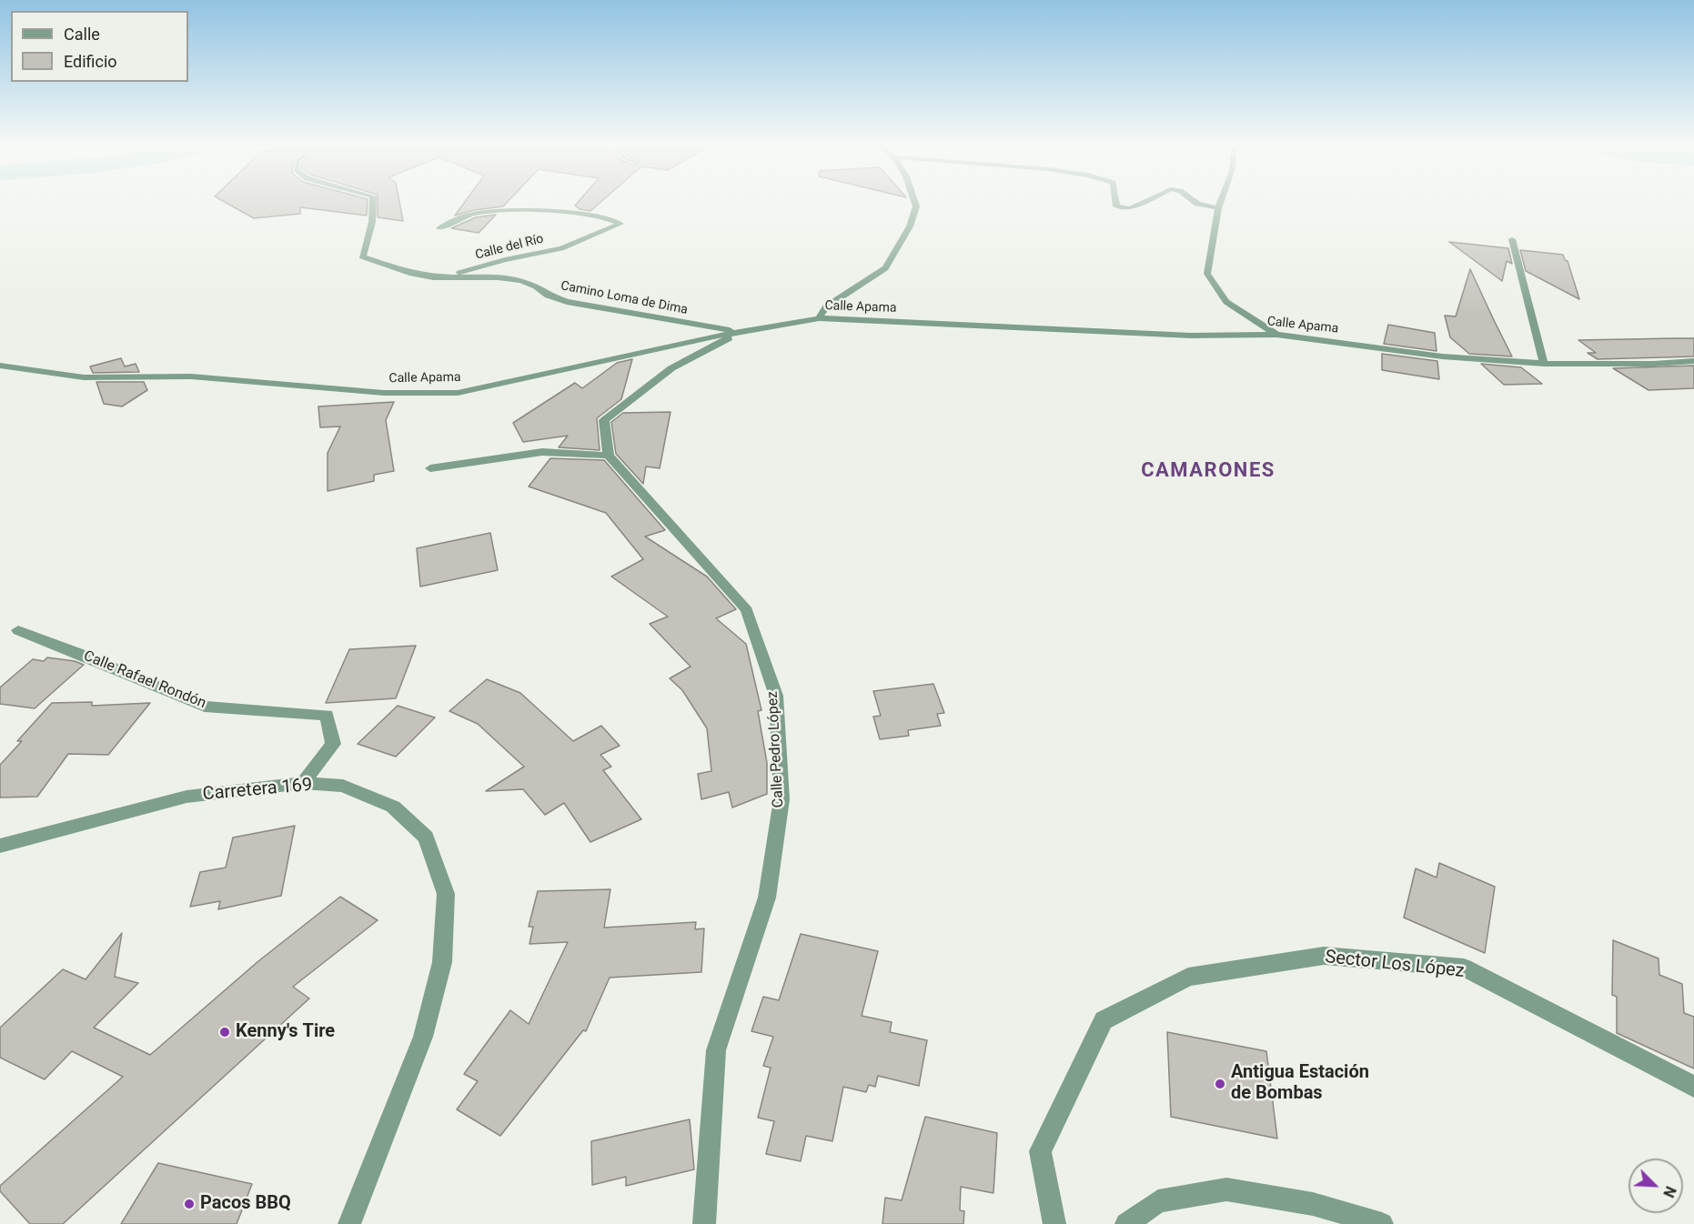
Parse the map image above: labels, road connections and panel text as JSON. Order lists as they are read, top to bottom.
{
  "streets": {
    "street": [
      "Calle del Río",
      "Camino Loma de Dima",
      "Calle Apama",
      "Calle Rafael Rondón",
      "Calle Pedro López",
      "Carretera 169",
      "Sector Los López"
    ]
  },
  "crossings": [
    ["Calle del Río", "Camino Loma de Dima"],
    ["Camino Loma de Dima", "Calle Apama"],
    ["Calle Rafael Rondón", "Carretera 169"]
  ],
  "districts": ["CAMARONES"],
  "places": ["Kenny's Tire", "Antigua Estación de Bombas", "Pacos BBQ"],
  "legend": ["Calle", "Edificio"],
  "north": "bottom right"
}
